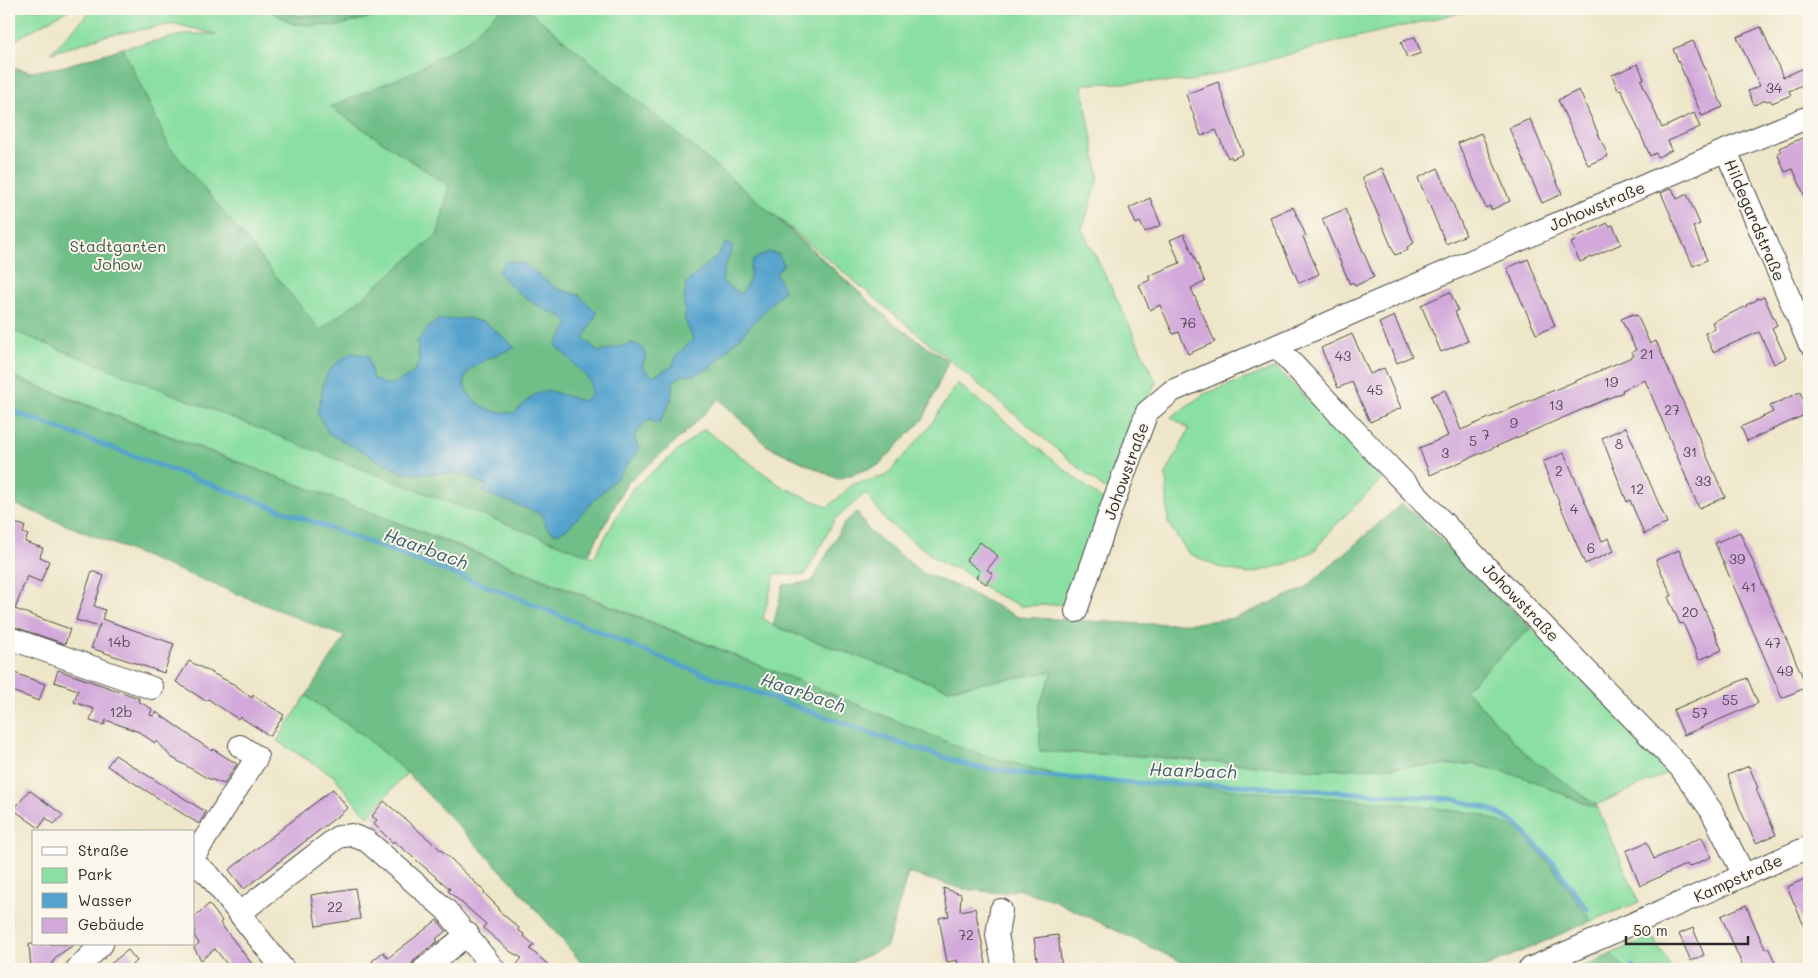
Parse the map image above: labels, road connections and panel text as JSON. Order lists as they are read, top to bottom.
{
  "streets": {
    "street": ["Johowstraße", "Hildegardstraße", "Kampstraße"]
  },
  "crossings": [
    ["Johowstraße", "Hildegardstraße"],
    ["Johowstraße", "Kampstraße"]
  ],
  "water": ["Haarbach"],
  "parks": ["Stadtgarten Johow"],
  "house_numbers": [
    "34",
    "76",
    "21",
    "43",
    "19",
    "45",
    "13",
    "27",
    "9",
    "7",
    "5",
    "8",
    "31",
    "3",
    "2",
    "33",
    "12",
    "4",
    "6",
    "39",
    "41",
    "20",
    "14b",
    "47",
    "49",
    "55",
    "12b",
    "57",
    "22",
    "72"
  ],
  "legend": [
    "Straße",
    "Park",
    "Wasser",
    "Gebäude"
  ],
  "scale_bar": "50 m"
}
